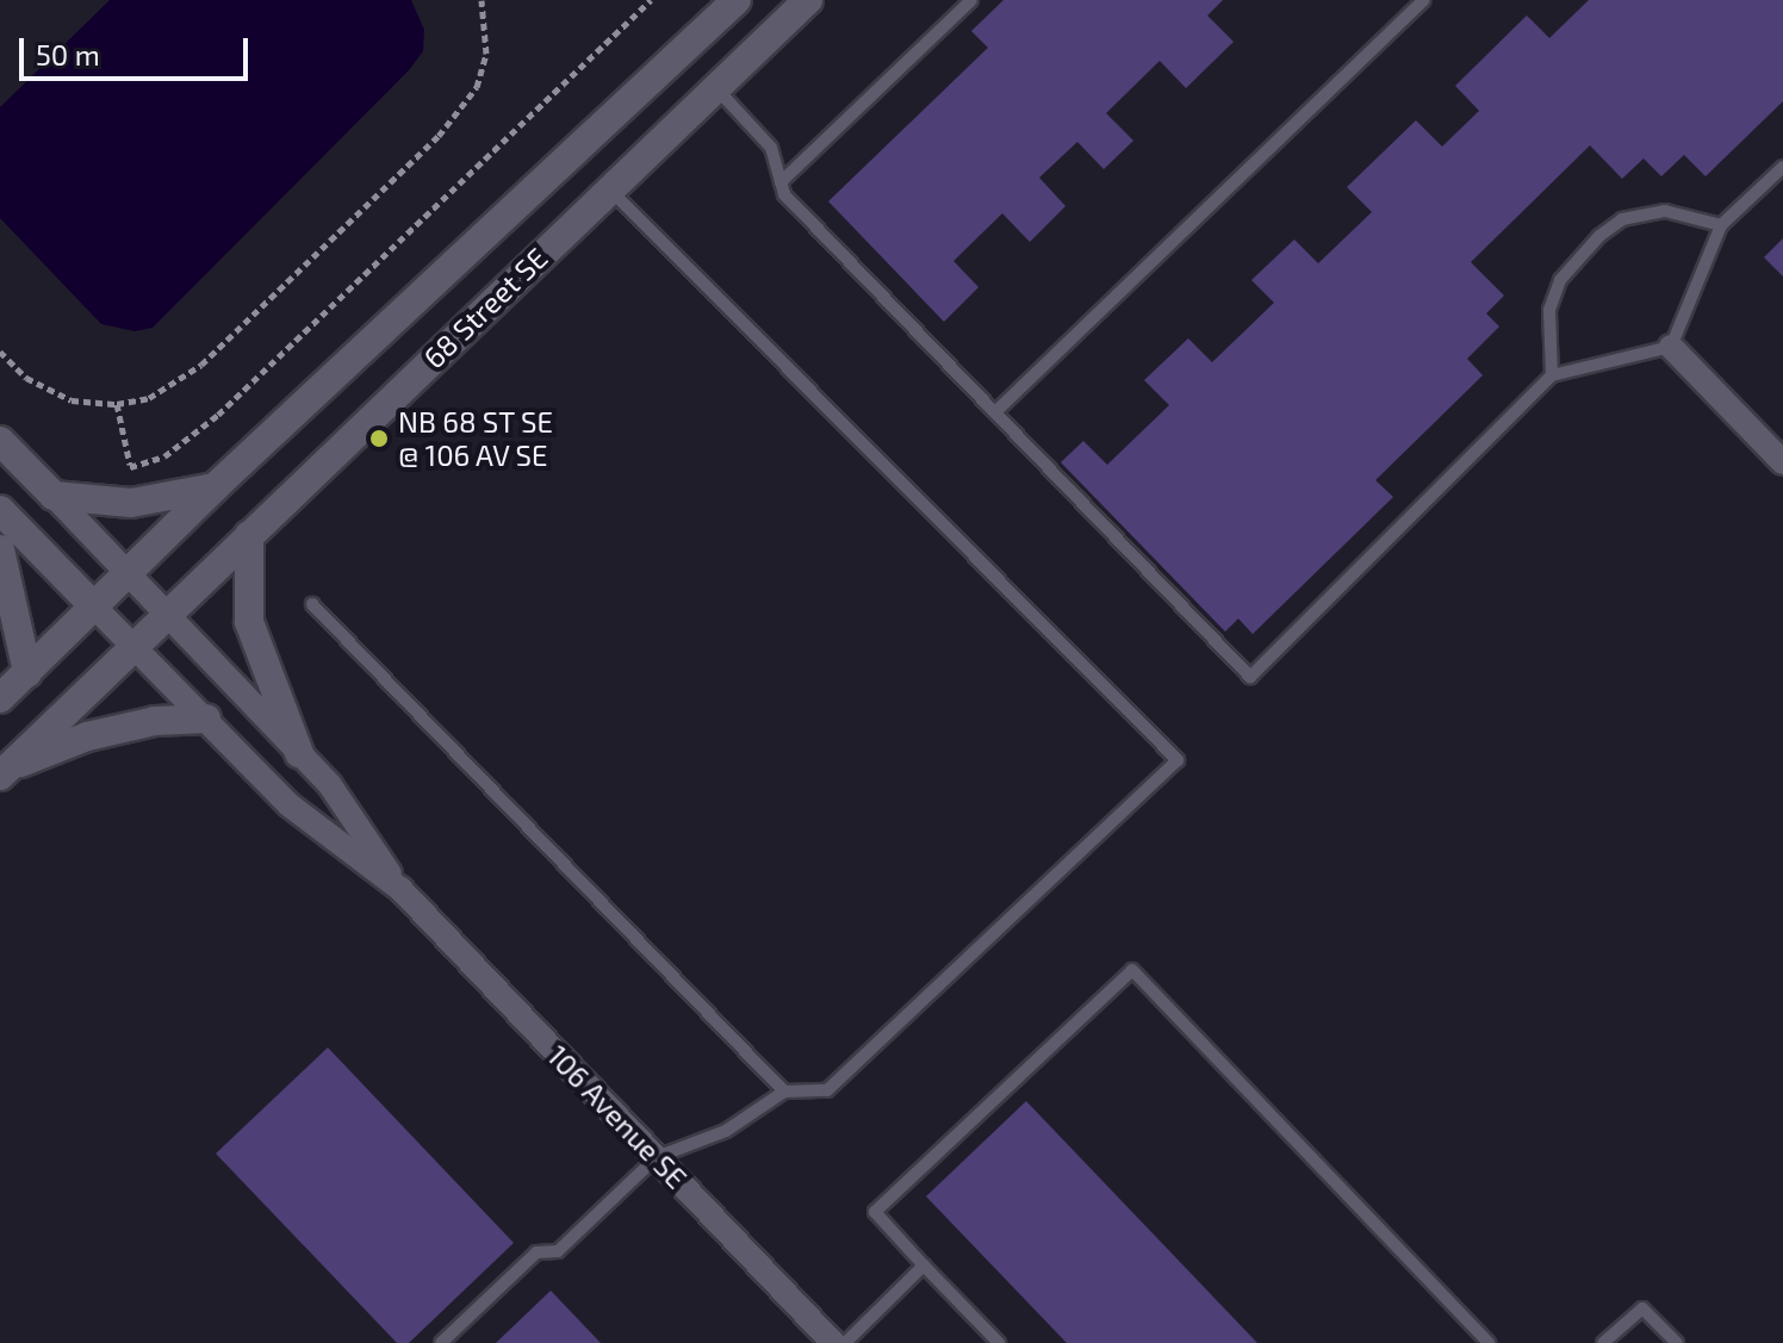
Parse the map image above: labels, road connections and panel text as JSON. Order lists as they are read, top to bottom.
{
  "streets": {
    "street": ["68 Street SE", "106 Avenue SE"]
  },
  "crossings": [
    ["68 Street SE", "106 Avenue SE"]
  ],
  "places": ["NB 68 ST SE @ 106 AV SE"],
  "scale_bar": "50 m"
}
